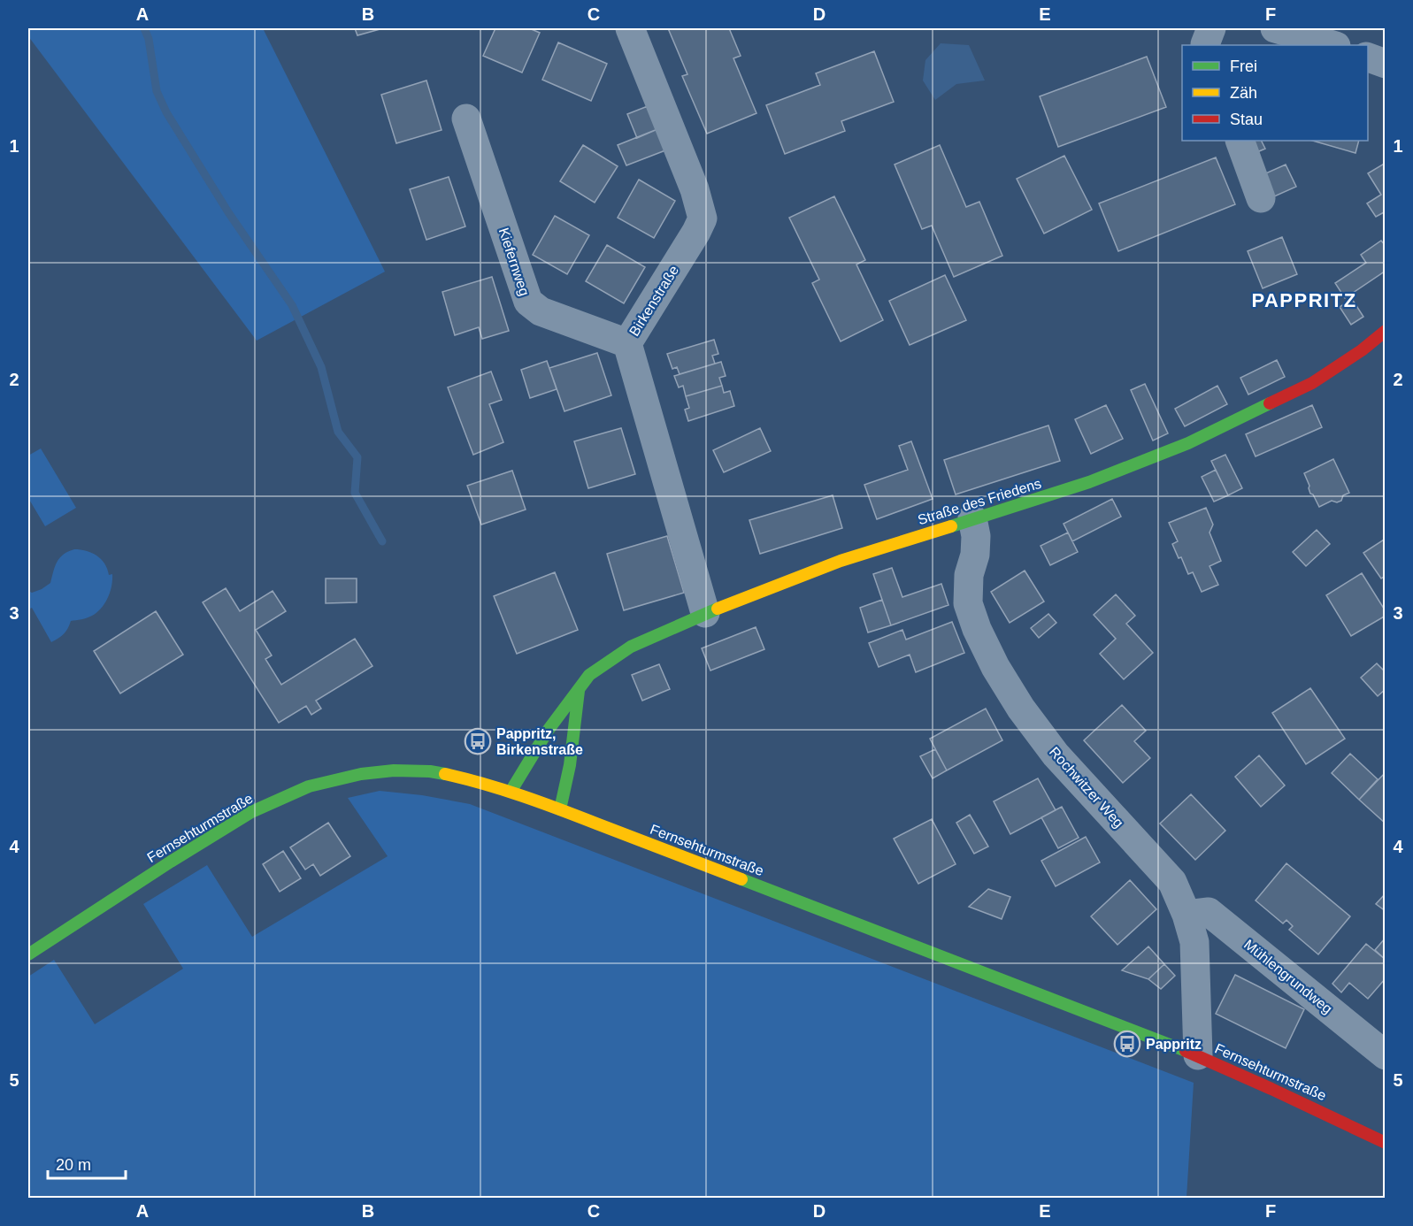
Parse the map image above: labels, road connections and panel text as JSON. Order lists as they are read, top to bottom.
{
  "streets": {
    "street": [
      "Kiefernweg",
      "Birkenstraße",
      "Straße des Friedens",
      "Rochwitzer Weg",
      "Fernsehturmstraße",
      "Mühlengrundweg"
    ]
  },
  "crossings": [
    ["Kiefernweg", "Birkenstraße"],
    ["Birkenstraße", "Straße des Friedens"],
    ["Straße des Friedens", "Rochwitzer Weg"],
    ["Straße des Friedens", "Fernsehturmstraße"],
    ["Rochwitzer Weg", "Fernsehturmstraße"],
    ["Rochwitzer Weg", "Mühlengrundweg"]
  ],
  "districts": ["PAPPRITZ"],
  "places": {
    "bus stop": ["Pappritz, Birkenstraße", "Pappritz"]
  },
  "legend": ["Frei", "Zäh", "Stau"],
  "scale_bar": "20 m",
  "grid": {
    "columns": [
      "A",
      "B",
      "C",
      "D",
      "E",
      "F"
    ],
    "rows": [
      "1",
      "2",
      "3",
      "4",
      "5"
    ]
  }
}
